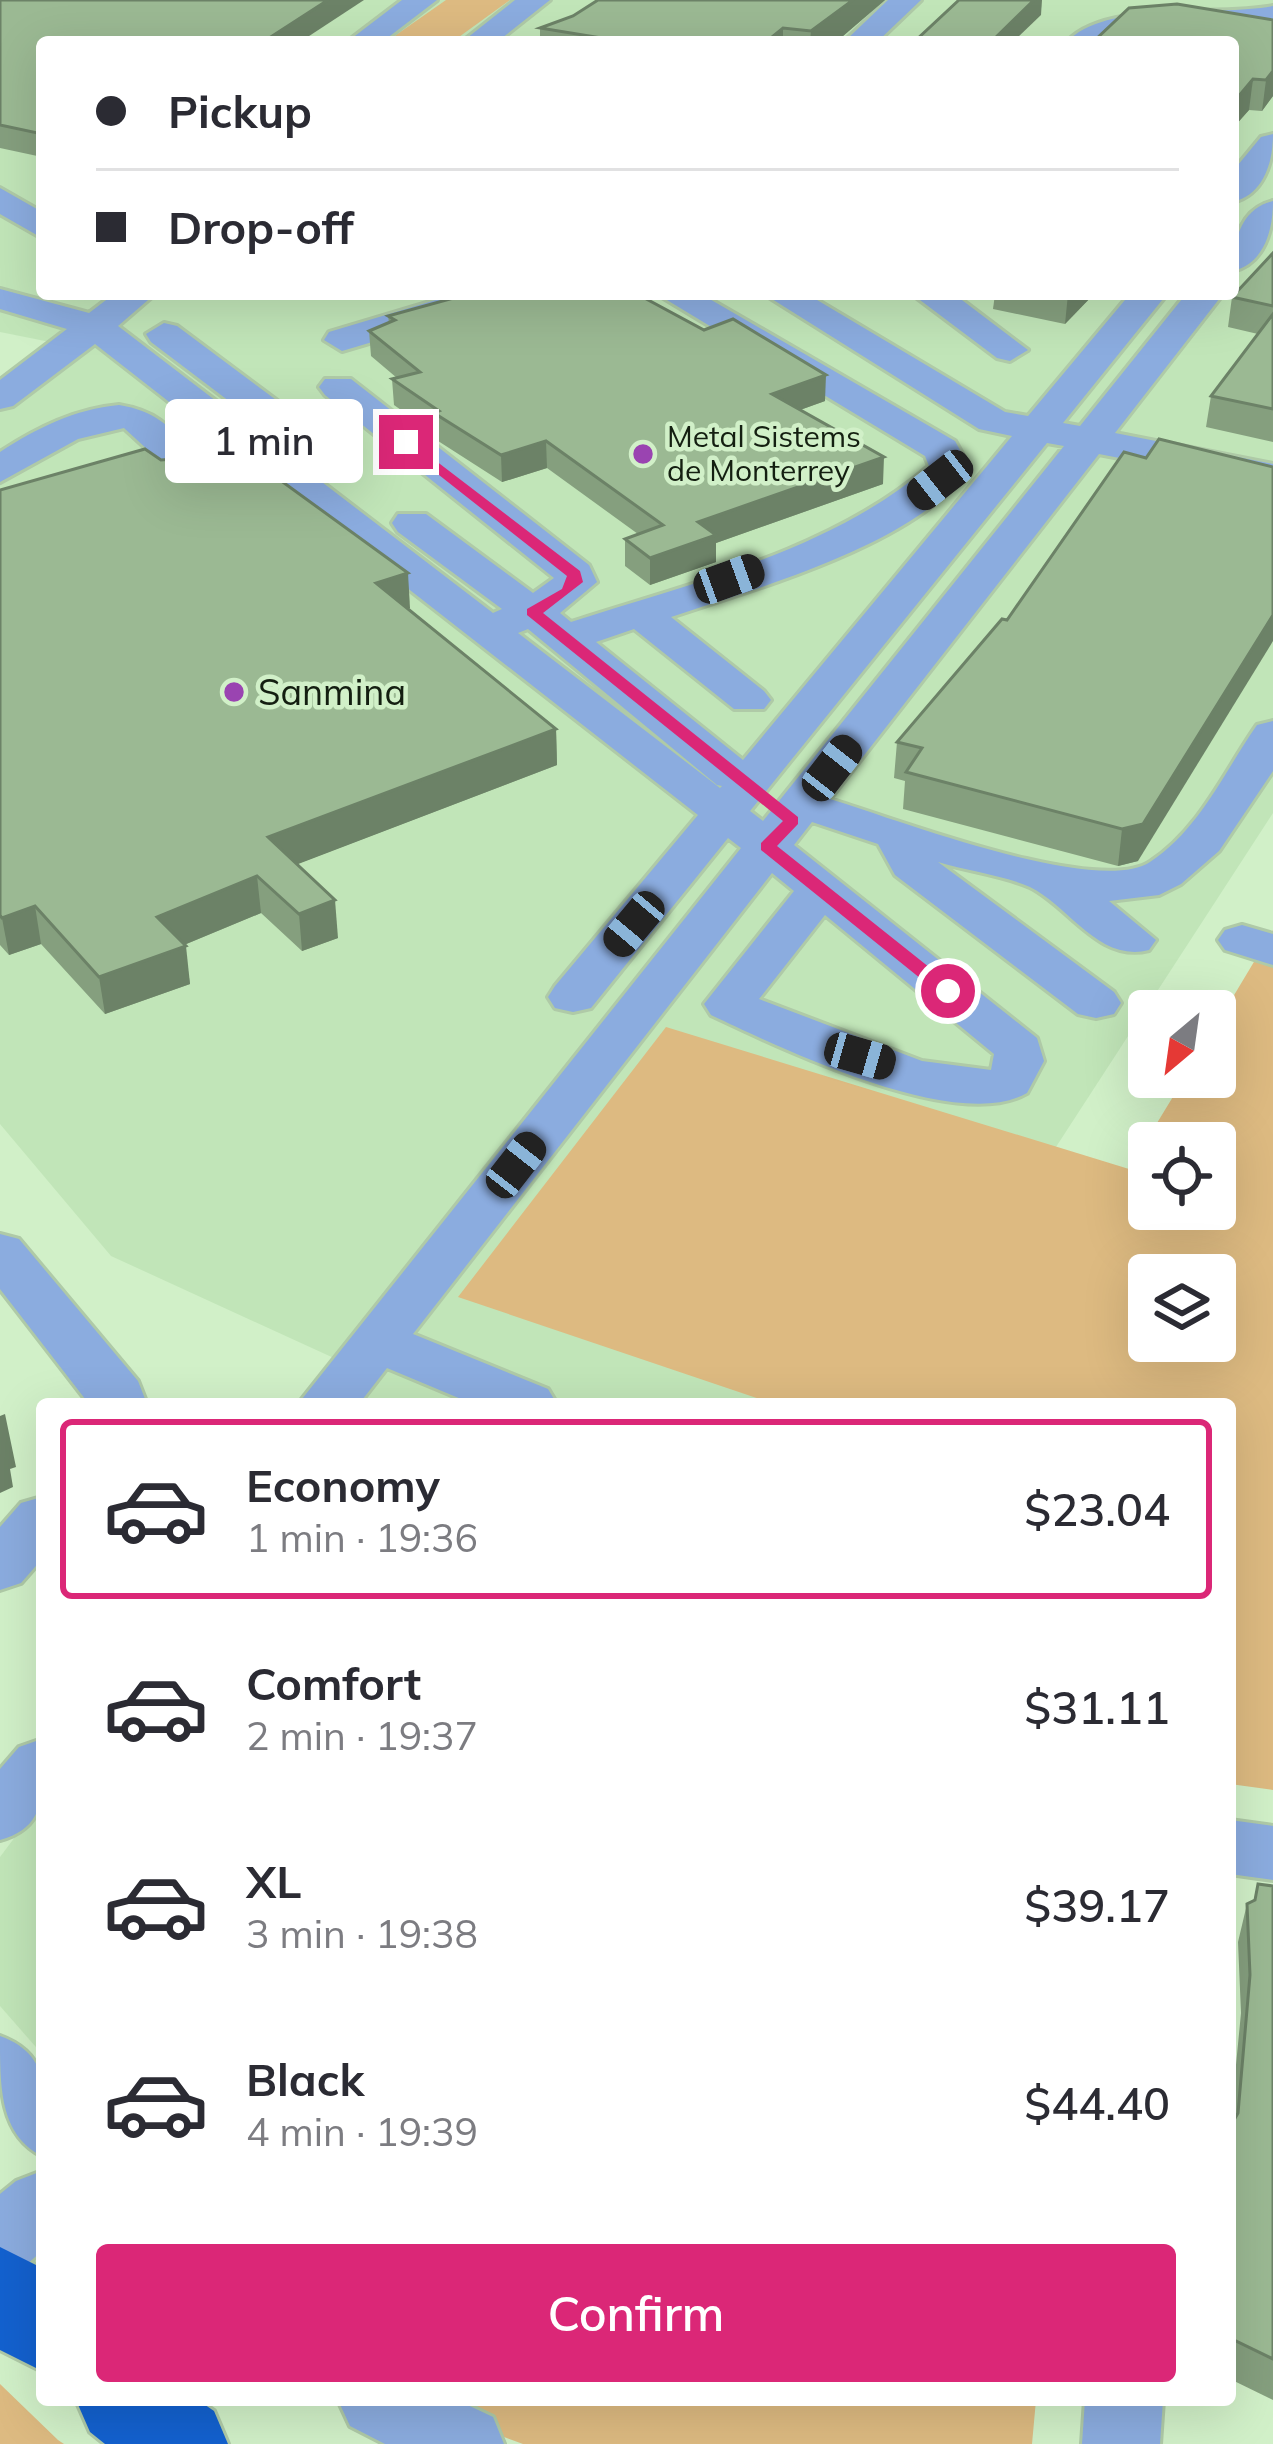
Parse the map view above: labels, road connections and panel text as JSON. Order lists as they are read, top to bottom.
{
  "places": ["Metal Sistems de Monterrey", "Sanmina"],
  "north": "bottom left",
  "page": {
    "banner": ["Pickup", "Drop-off"],
    "bubble": "1 min",
    "list": [
      {
        "name": "Economy",
        "note": "1 min · 19:36",
        "value": "$23.04"
      },
      {
        "name": "Comfort",
        "note": "2 min · 19:37",
        "value": "$31.11"
      },
      {
        "name": "XL",
        "note": "3 min · 19:38",
        "value": "$39.17"
      },
      {
        "name": "Black",
        "note": "4 min · 19:39",
        "value": "$44.40"
      }
    ],
    "buttons": "Confirm"
  }
}
